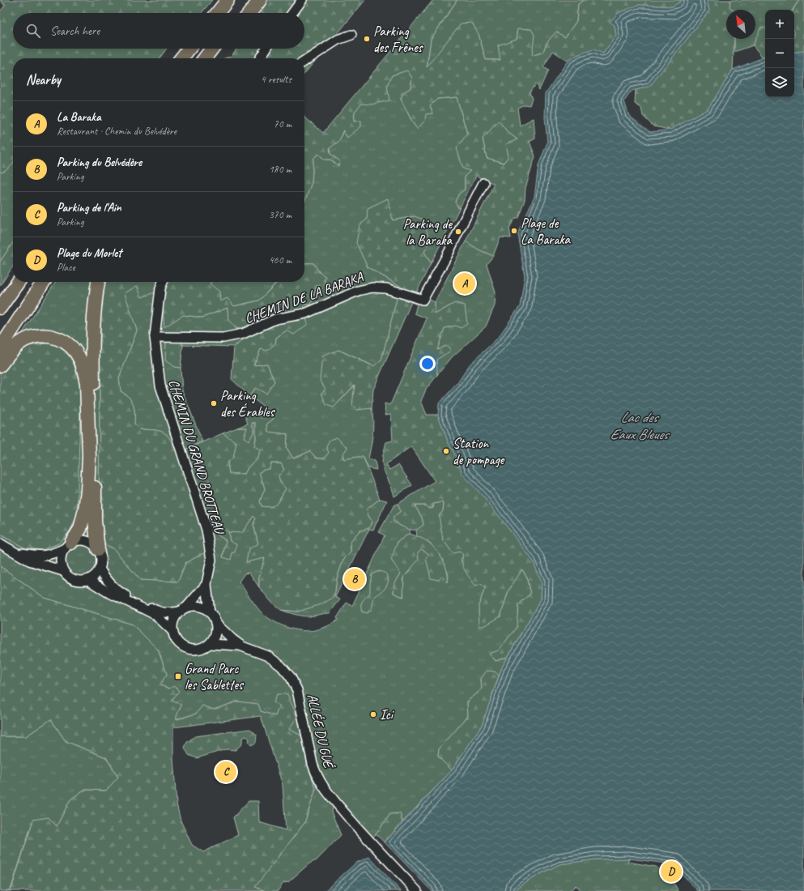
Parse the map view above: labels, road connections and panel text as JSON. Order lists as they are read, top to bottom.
{
  "streets": {
    "street": ["CHEMIN DE LA BARAKA", "CHEMIN DU GRAND BROTTEAU", "ALLÉE DU GUÉ"]
  },
  "crossings": [
    ["CHEMIN DE LA BARAKA", "CHEMIN DU GRAND BROTTEAU"],
    ["CHEMIN DU GRAND BROTTEAU", "ALLÉE DU GUÉ"]
  ],
  "water": ["Lac des Eaux Bleues"],
  "places": {
    "other": [
      "Parking des Frênes",
      "Plage de La Baraka",
      "Parking de la Baraka",
      "Parking des Érables",
      "Station de pompage",
      "Ici"
    ],
    "transit": ["Grand Parc les Sablettes"]
  },
  "north": "top left",
  "page": {
    "map_buttons": ["+", "−"],
    "search": "Search here",
    "heading": ["Nearby", "4 results"],
    "list": [
      {
        "mark": "A",
        "name": "La Baraka",
        "note": "Restaurant · Chemin du Belvédère",
        "value": "70 m"
      },
      {
        "mark": "B",
        "name": "Parking du Belvédère",
        "note": "Parking",
        "value": "180 m"
      },
      {
        "mark": "C",
        "name": "Parking de l'Ain",
        "note": "Parking",
        "value": "370 m"
      },
      {
        "mark": "D",
        "name": "Plage du Morlet",
        "note": "Place",
        "value": "460 m"
      }
    ],
    "pins": [
      "A",
      "B",
      "C",
      "D"
    ]
  }
}
